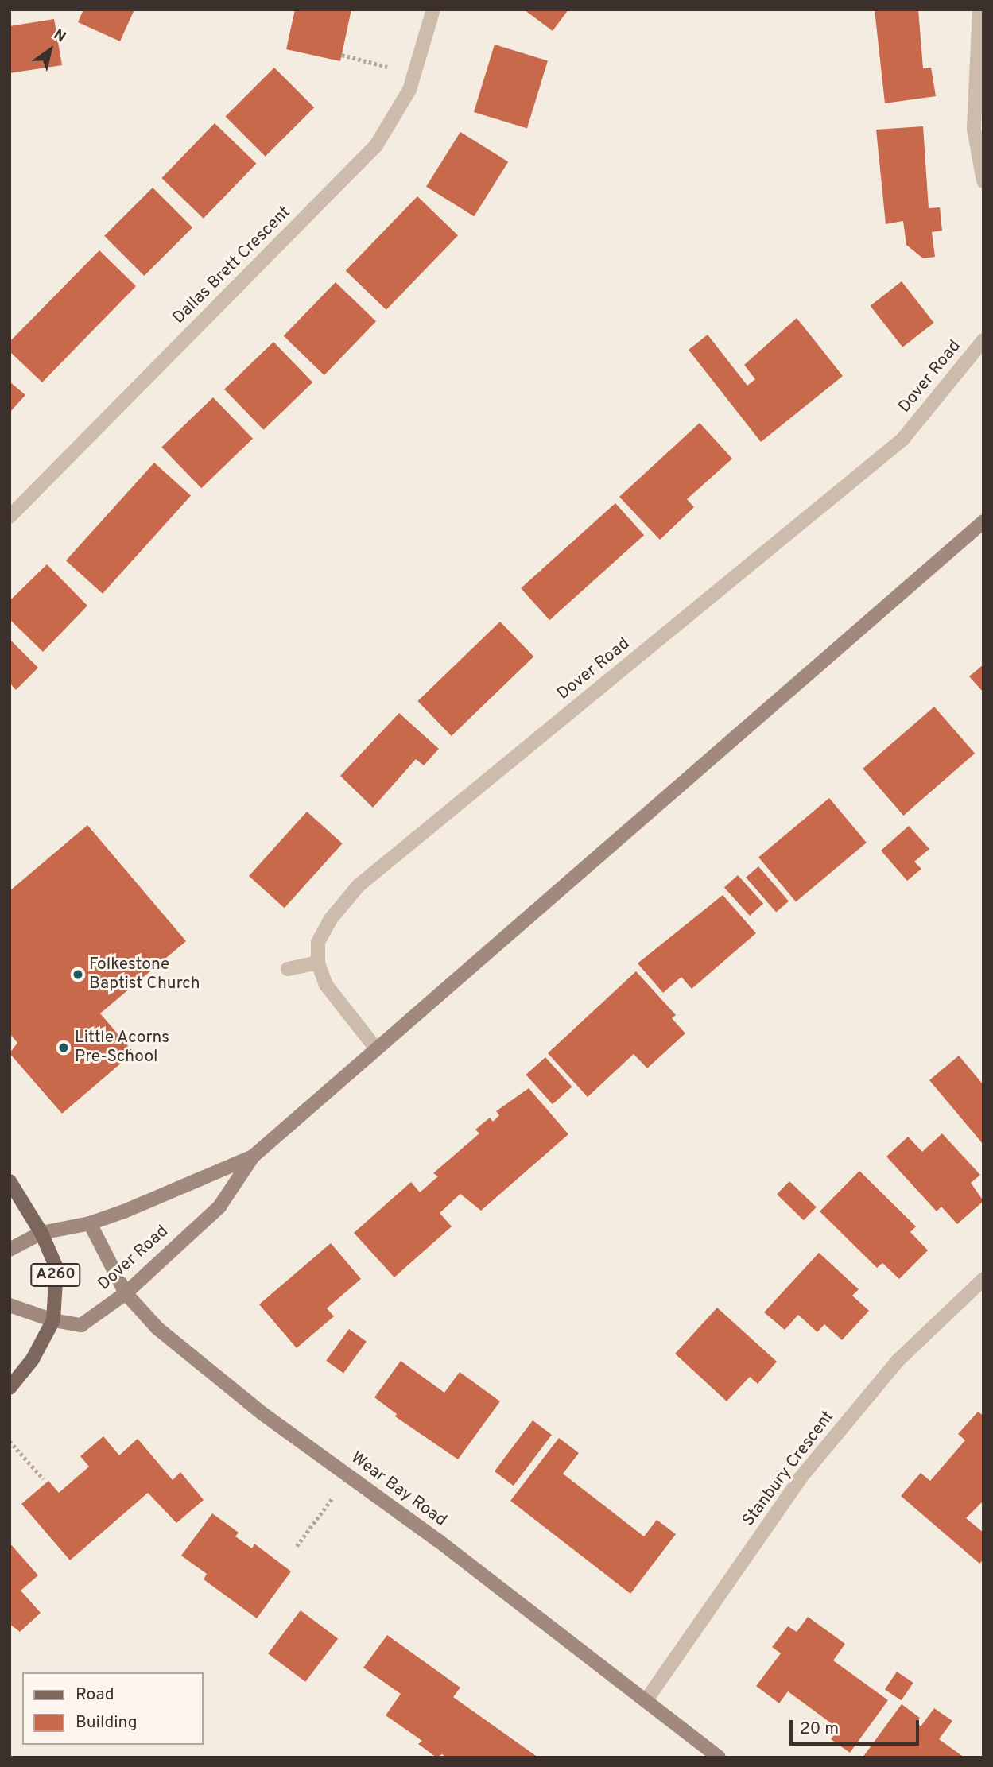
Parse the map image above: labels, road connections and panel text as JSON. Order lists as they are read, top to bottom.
{
  "streets": {
    "main road": ["A260"],
    "street": [
      "Dallas Brett Crescent",
      "Dover Road",
      "Stanbury Crescent",
      "Wear Bay Road"
    ]
  },
  "crossings": [
    ["Dover Road", "A260"],
    ["Dover Road", "Wear Bay Road"],
    ["Stanbury Crescent", "Wear Bay Road"]
  ],
  "places": ["Folkestone Baptist Church", "Little Acorns Pre-School"],
  "legend": ["Road", "Building"],
  "scale_bar": "20 m",
  "north": "top right"
}
